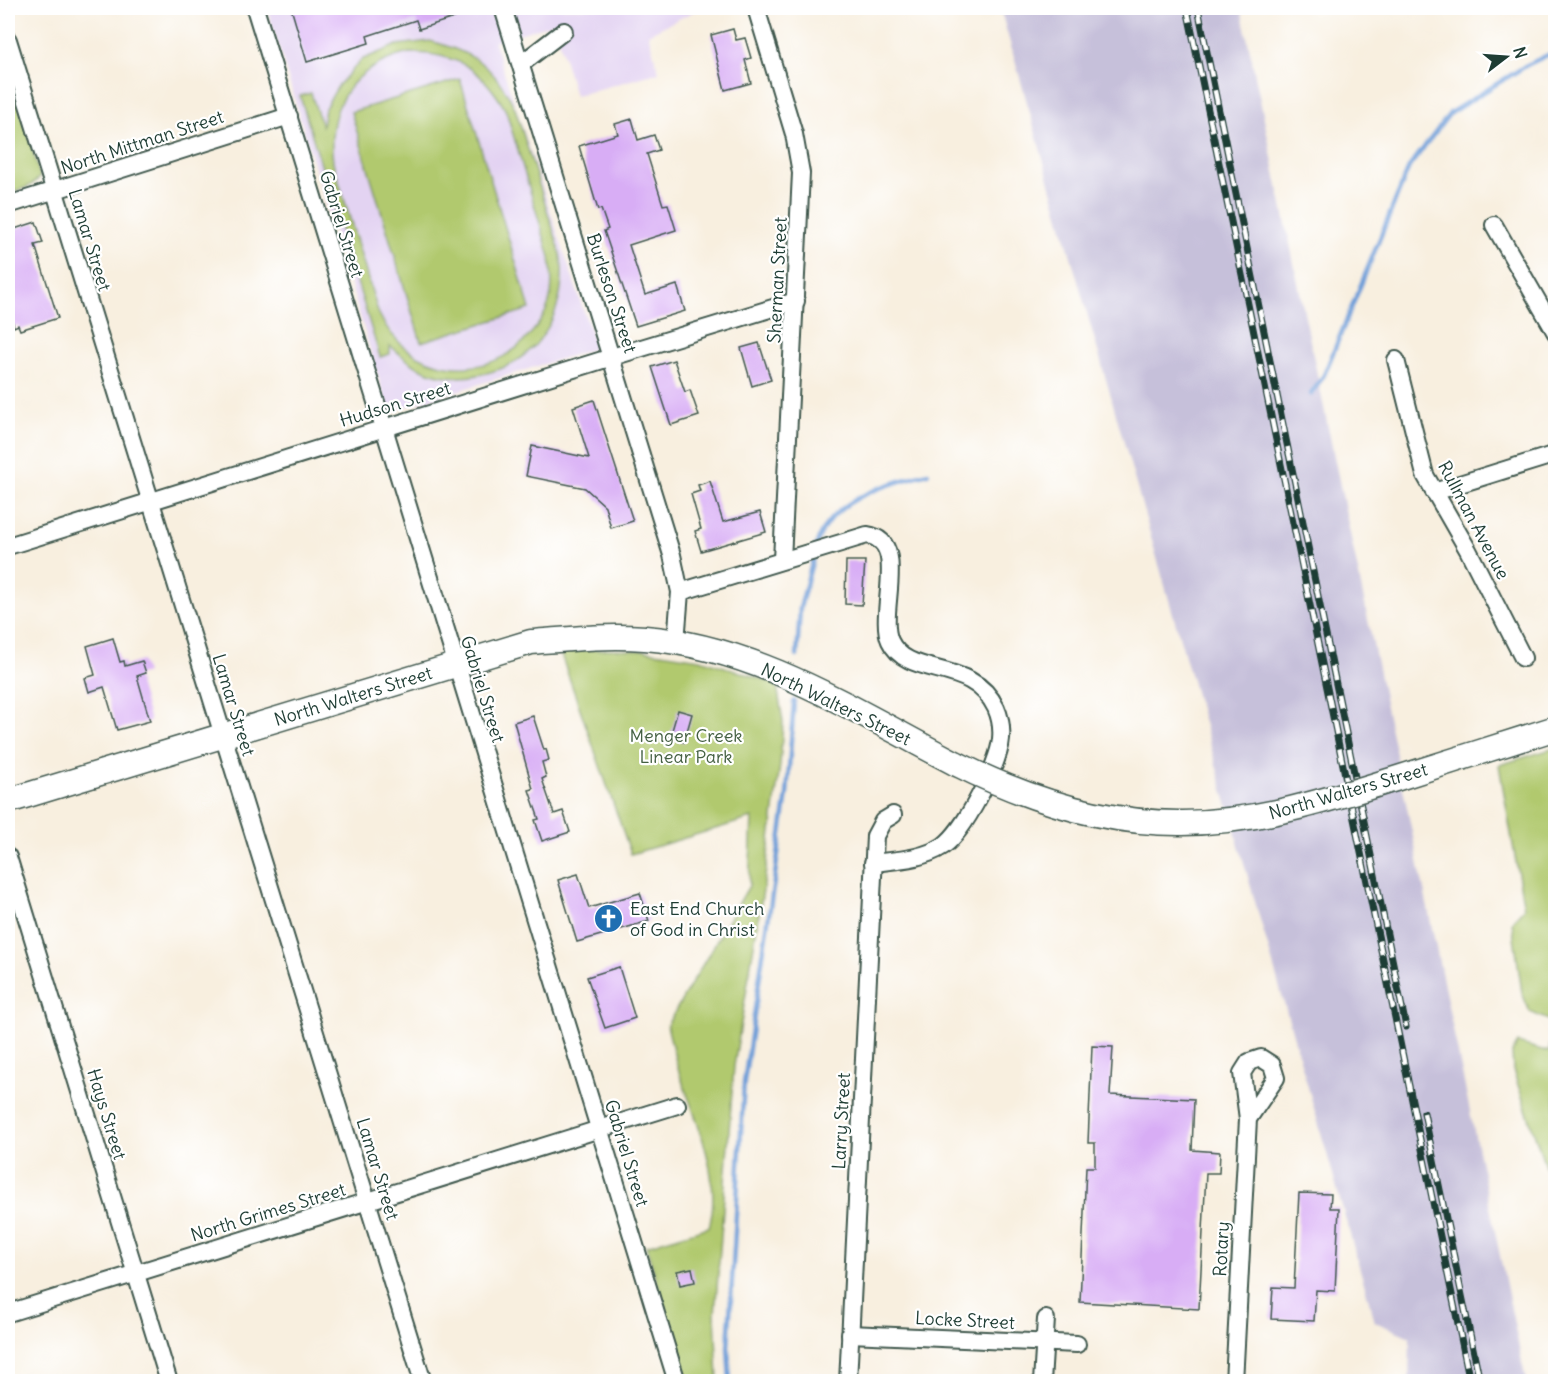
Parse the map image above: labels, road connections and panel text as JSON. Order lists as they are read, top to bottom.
{
  "streets": {
    "main road": ["North Walters Street"],
    "street": [
      "North Mittman Street",
      "Gabriel Street",
      "Lamar Street",
      "Sherman Street",
      "Burleson Street",
      "Hudson Street",
      "Rullman Avenue",
      "Hays Street",
      "Larry Street",
      "North Grimes Street",
      "Rotary",
      "Locke Street"
    ]
  },
  "crossings": [
    ["North Mittman Street", "Gabriel Street"],
    ["North Mittman Street", "Lamar Street"],
    ["Gabriel Street", "Hudson Street"],
    ["Gabriel Street", "North Walters Street"],
    ["Gabriel Street", "North Grimes Street"],
    ["Lamar Street", "Hudson Street"],
    ["Lamar Street", "North Walters Street"],
    ["Lamar Street", "North Grimes Street"],
    ["Sherman Street", "Hudson Street"],
    ["Burleson Street", "Hudson Street"],
    ["Burleson Street", "North Walters Street"],
    ["Hays Street", "North Grimes Street"],
    ["Larry Street", "Locke Street"]
  ],
  "parks": ["Menger Creek Linear Park"],
  "places": {
    "church": ["East End Church of God in Christ"]
  },
  "north": "right"
}
